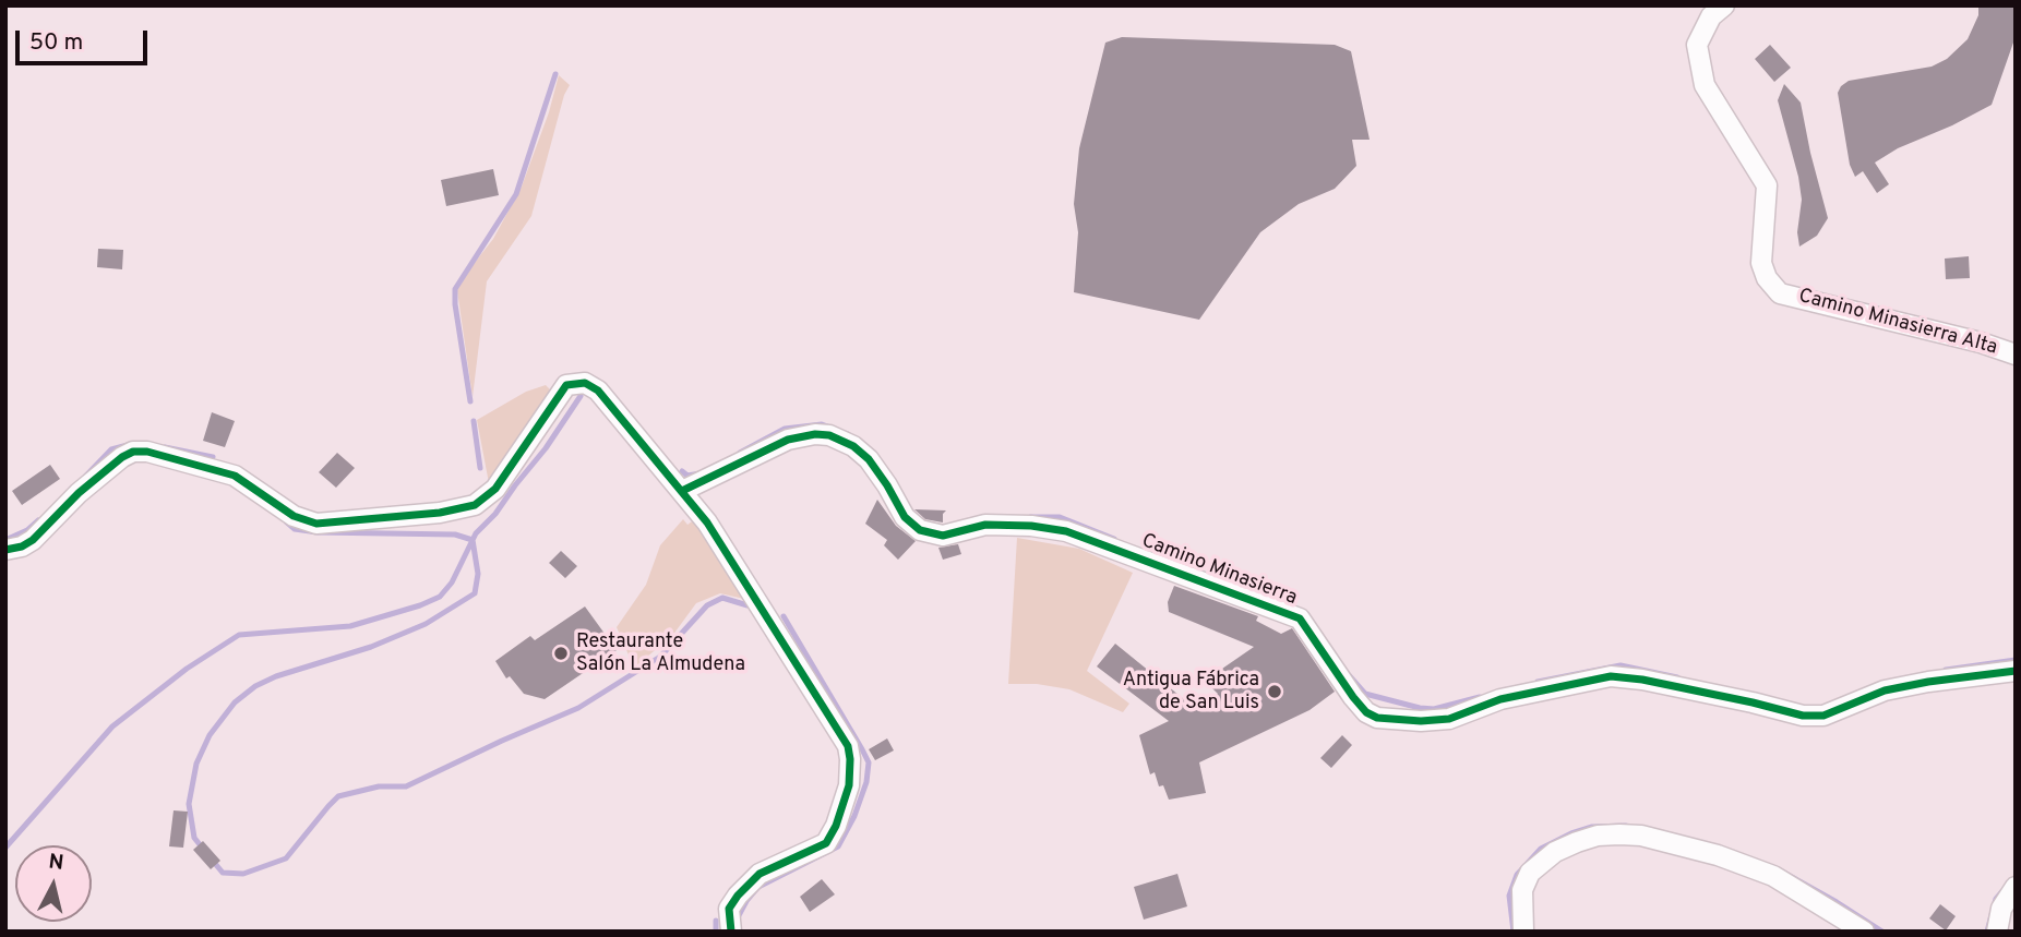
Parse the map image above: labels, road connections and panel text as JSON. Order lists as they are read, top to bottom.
{
  "streets": {
    "street": ["Camino Minasierra Alta", "Camino Minasierra"]
  },
  "places": ["Restaurante Salón La Almudena", "Antigua Fábrica de San Luis"],
  "scale_bar": "50 m",
  "north": "top"
}
